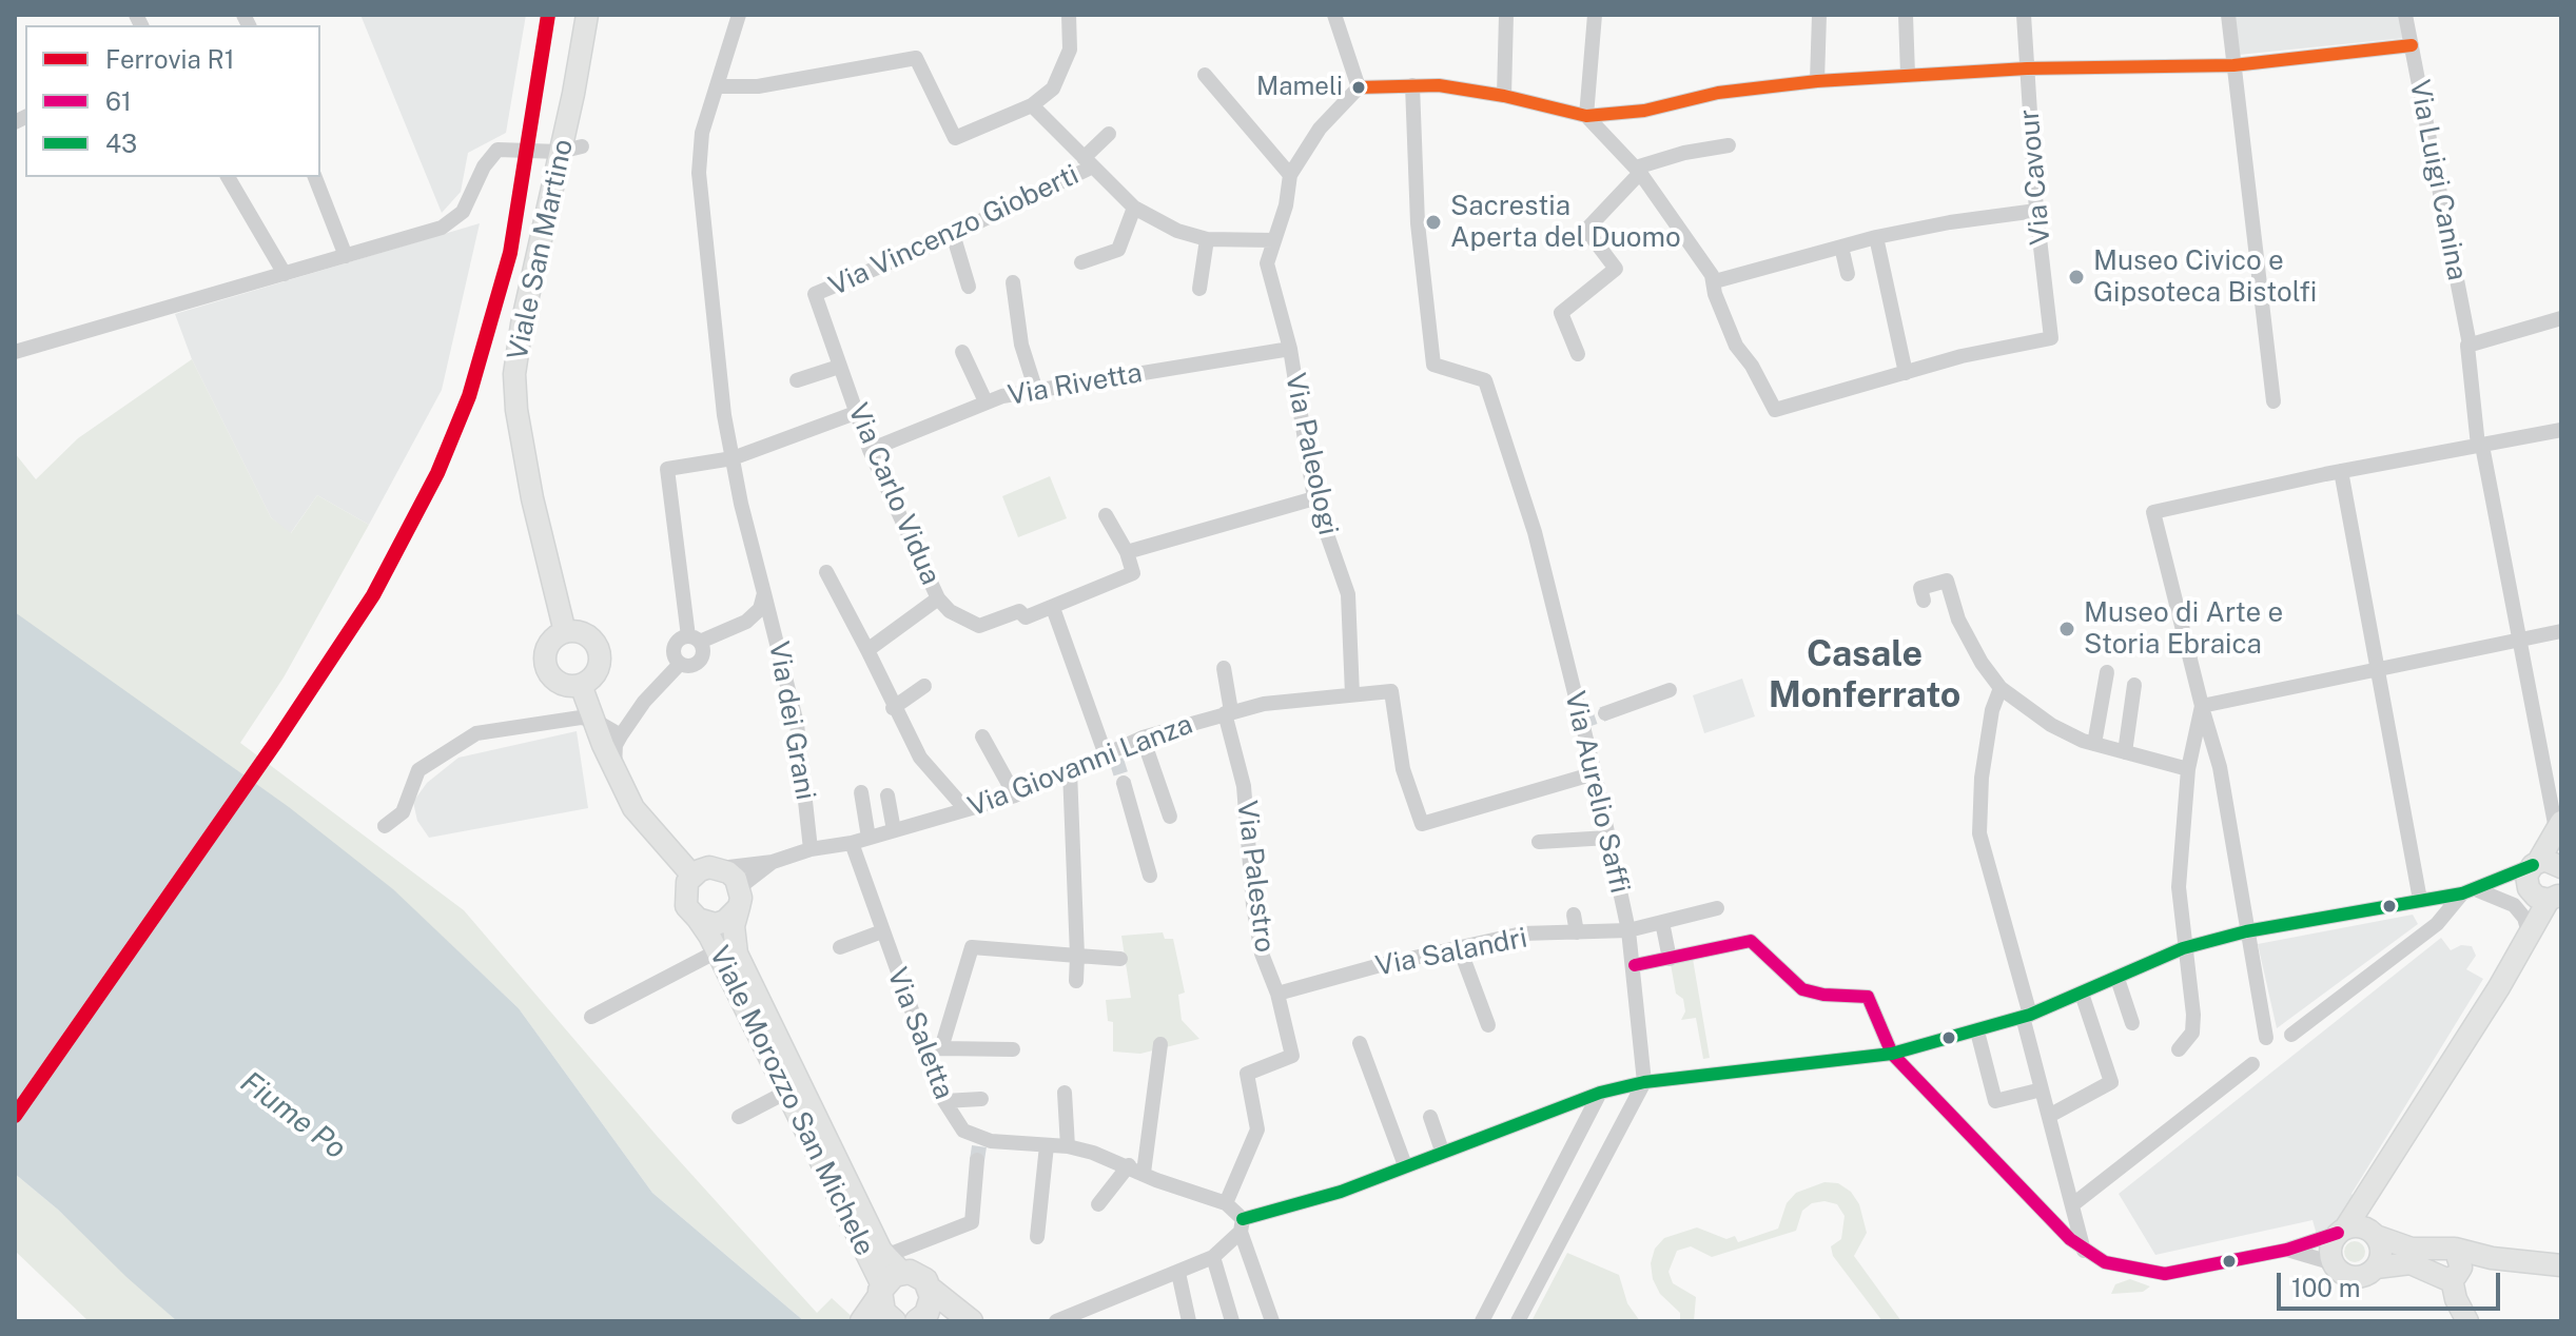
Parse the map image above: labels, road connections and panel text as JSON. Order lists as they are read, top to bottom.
{
  "streets": {
    "main road": ["Viale San Martino", "Viale Morozzo San Michele"],
    "street": [
      "Via Cavour",
      "Via Luigi Canina",
      "Via Vincenzo Gioberti",
      "Via Rivetta",
      "Via Paleologi",
      "Via Carlo Vidua",
      "Via dei Grani",
      "Via Giovanni Lanza",
      "Via Aurelio Saffi",
      "Via Palestro",
      "Via Salandri",
      "Via Saletta"
    ]
  },
  "crossings": [
    ["Via Vincenzo Gioberti", "Via Carlo Vidua"],
    ["Via Rivetta", "Via Paleologi"],
    ["Via Rivetta", "Via Carlo Vidua"],
    ["Via Paleologi", "Via Giovanni Lanza"],
    ["Via dei Grani", "Via Giovanni Lanza"],
    ["Via Giovanni Lanza", "Via Aurelio Saffi"],
    ["Via Giovanni Lanza", "Via Palestro"],
    ["Via Giovanni Lanza", "Via Saletta"],
    ["Via Giovanni Lanza", "Viale Morozzo San Michele"],
    ["Via Aurelio Saffi", "Via Salandri"],
    ["Via Palestro", "Via Salandri"]
  ],
  "districts": ["Casale Monferrato"],
  "water": ["Fiume Po"],
  "places": [
    "Mameli",
    "Sacrestia Aperta del Duomo",
    "Museo Civico e Gipsoteca Bistolfi",
    "Museo di Arte e Storia Ebraica"
  ],
  "lines": ["rail line R1", "transit line 43", "transit line 61"],
  "legend": ["Ferrovia R1", "61", "43"],
  "scale_bar": "100 m"
}
